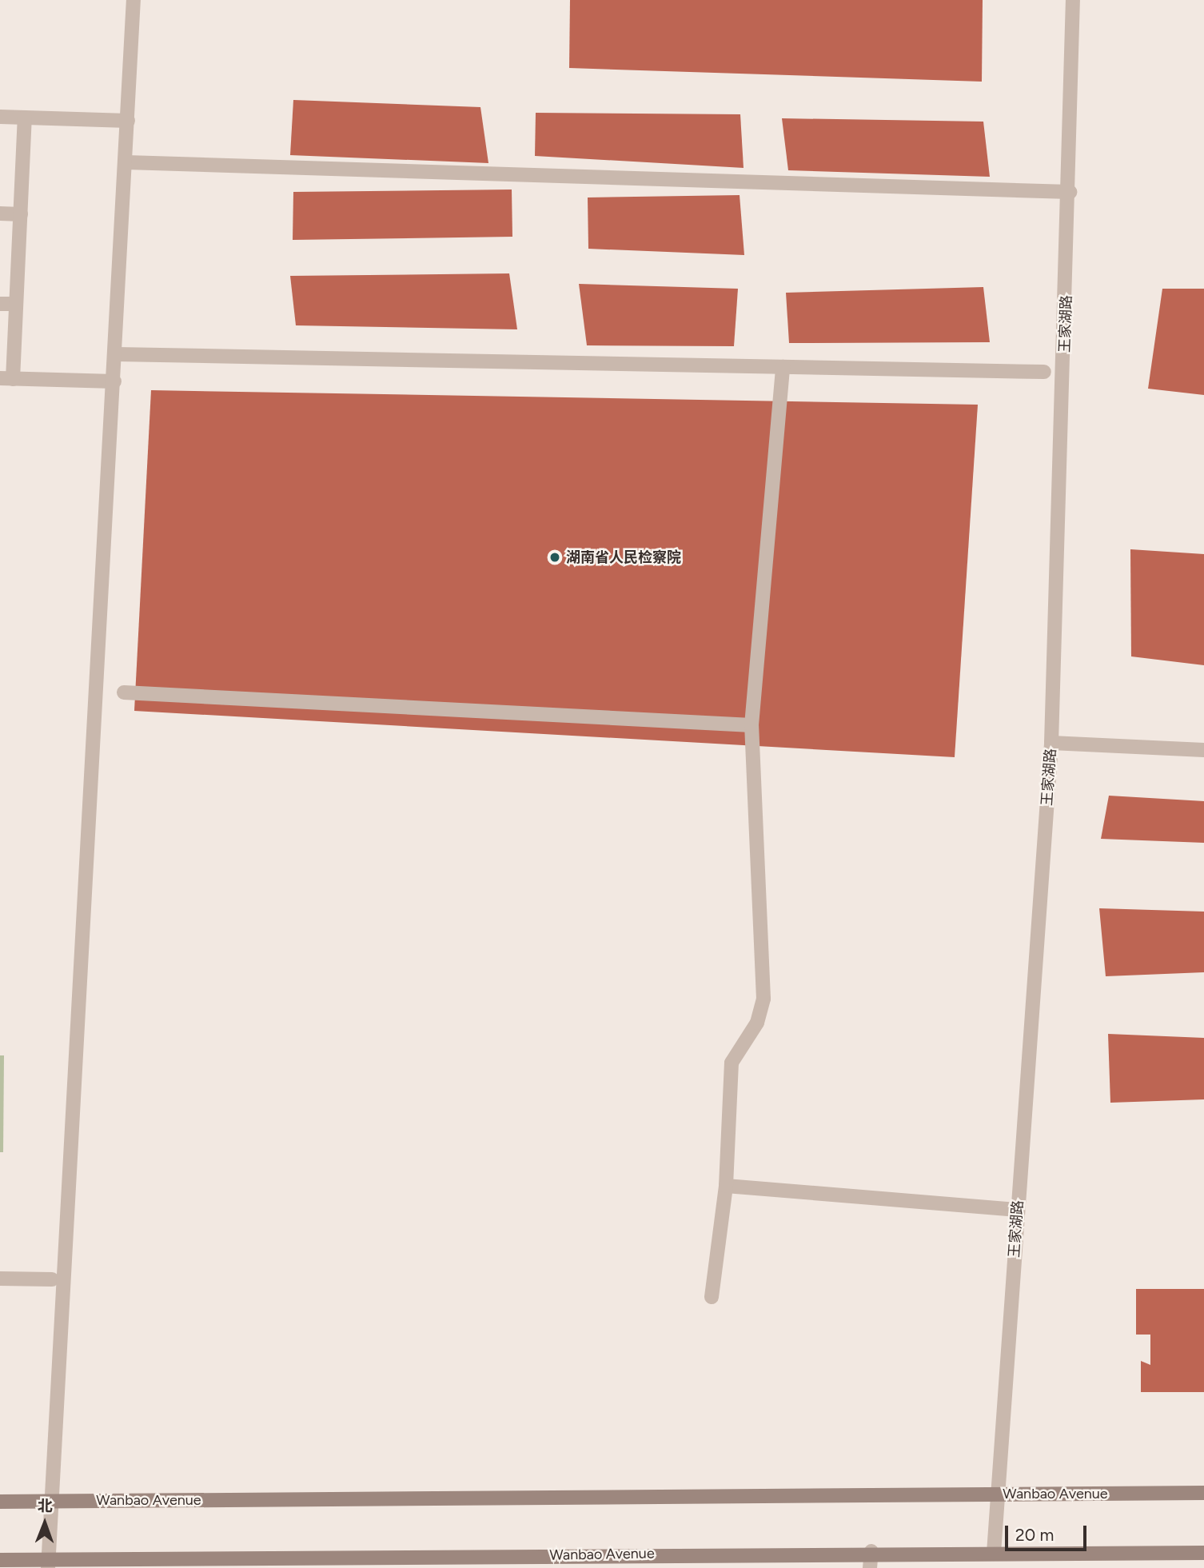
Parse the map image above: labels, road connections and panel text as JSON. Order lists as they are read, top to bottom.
{
  "streets": {
    "main road": ["Wanbao Avenue"],
    "street": ["王家湖路"]
  },
  "crossings": [
    ["王家湖路", "Wanbao Avenue"]
  ],
  "places": ["湖南省人民检察院"],
  "scale_bar": "20 m",
  "north": "top"
}
